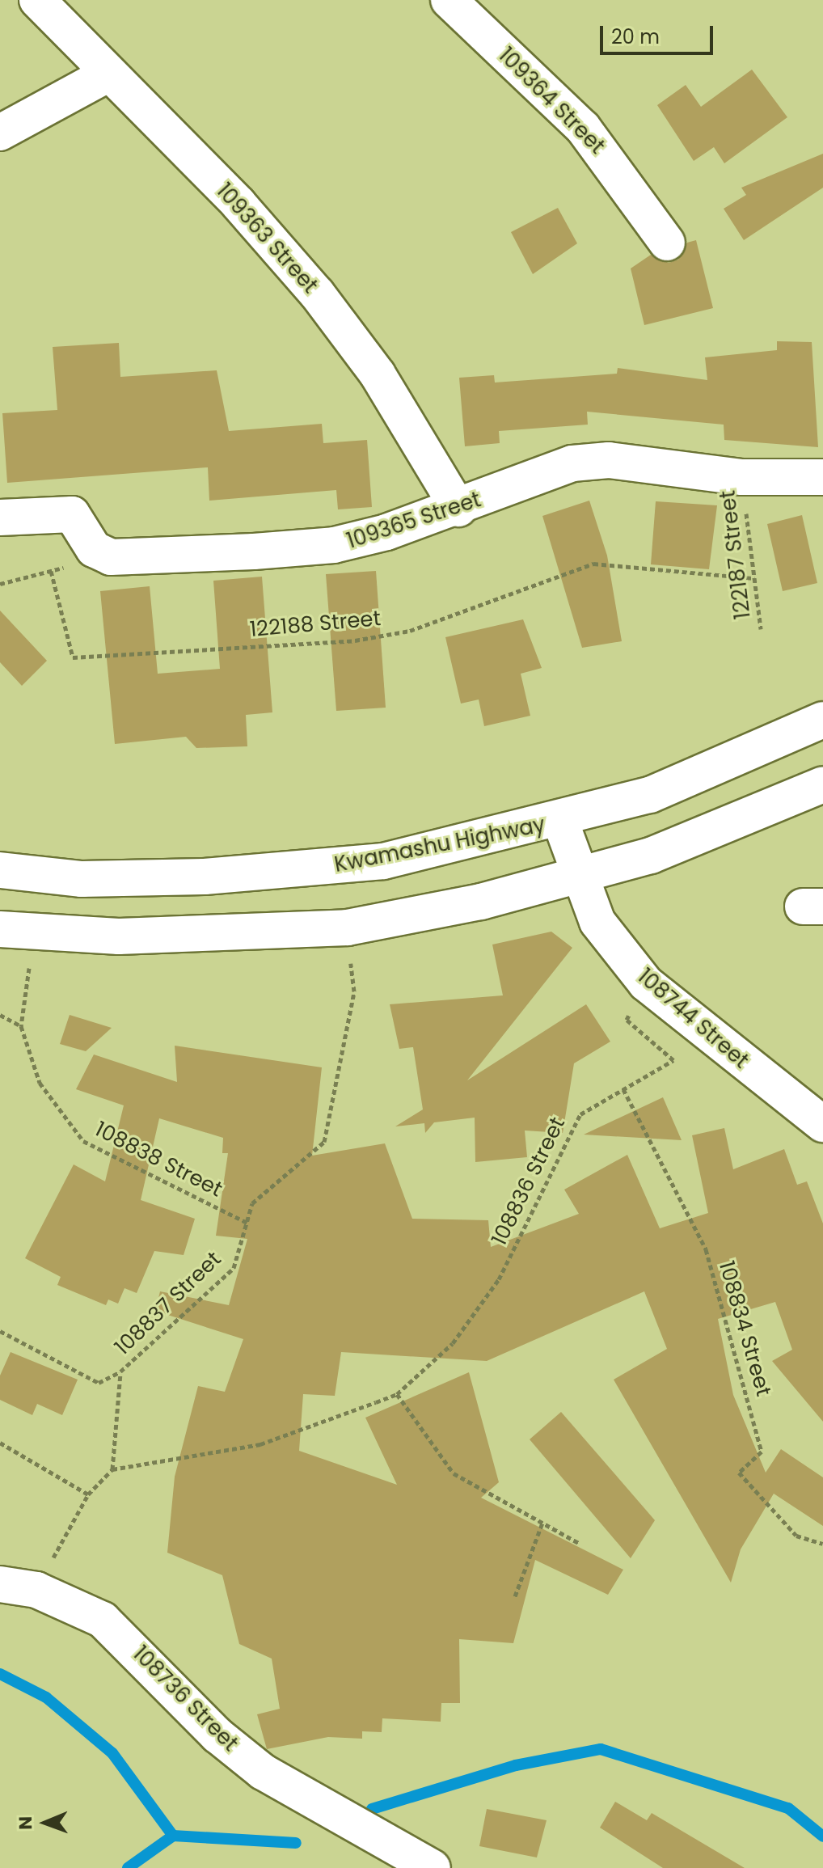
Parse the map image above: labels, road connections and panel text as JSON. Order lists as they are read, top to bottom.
{
  "streets": {
    "street": [
      "109364 Street",
      "109363 Street",
      "109365 Street",
      "Kwamashu Highway",
      "108744 Street",
      "108736 Street"
    ],
    "path": [
      "122187 Street",
      "122188 Street",
      "108838 Street",
      "108836 Street",
      "108837 Street",
      "108834 Street"
    ]
  },
  "crossings": [
    ["109363 Street", "109365 Street"],
    ["109365 Street", "122187 Street"],
    ["122187 Street", "122188 Street"],
    ["Kwamashu Highway", "108744 Street"],
    ["108744 Street", "108836 Street"],
    ["108838 Street", "108837 Street"],
    ["108836 Street", "108837 Street"],
    ["108836 Street", "108834 Street"]
  ],
  "scale_bar": "20 m",
  "north": "left"
}
